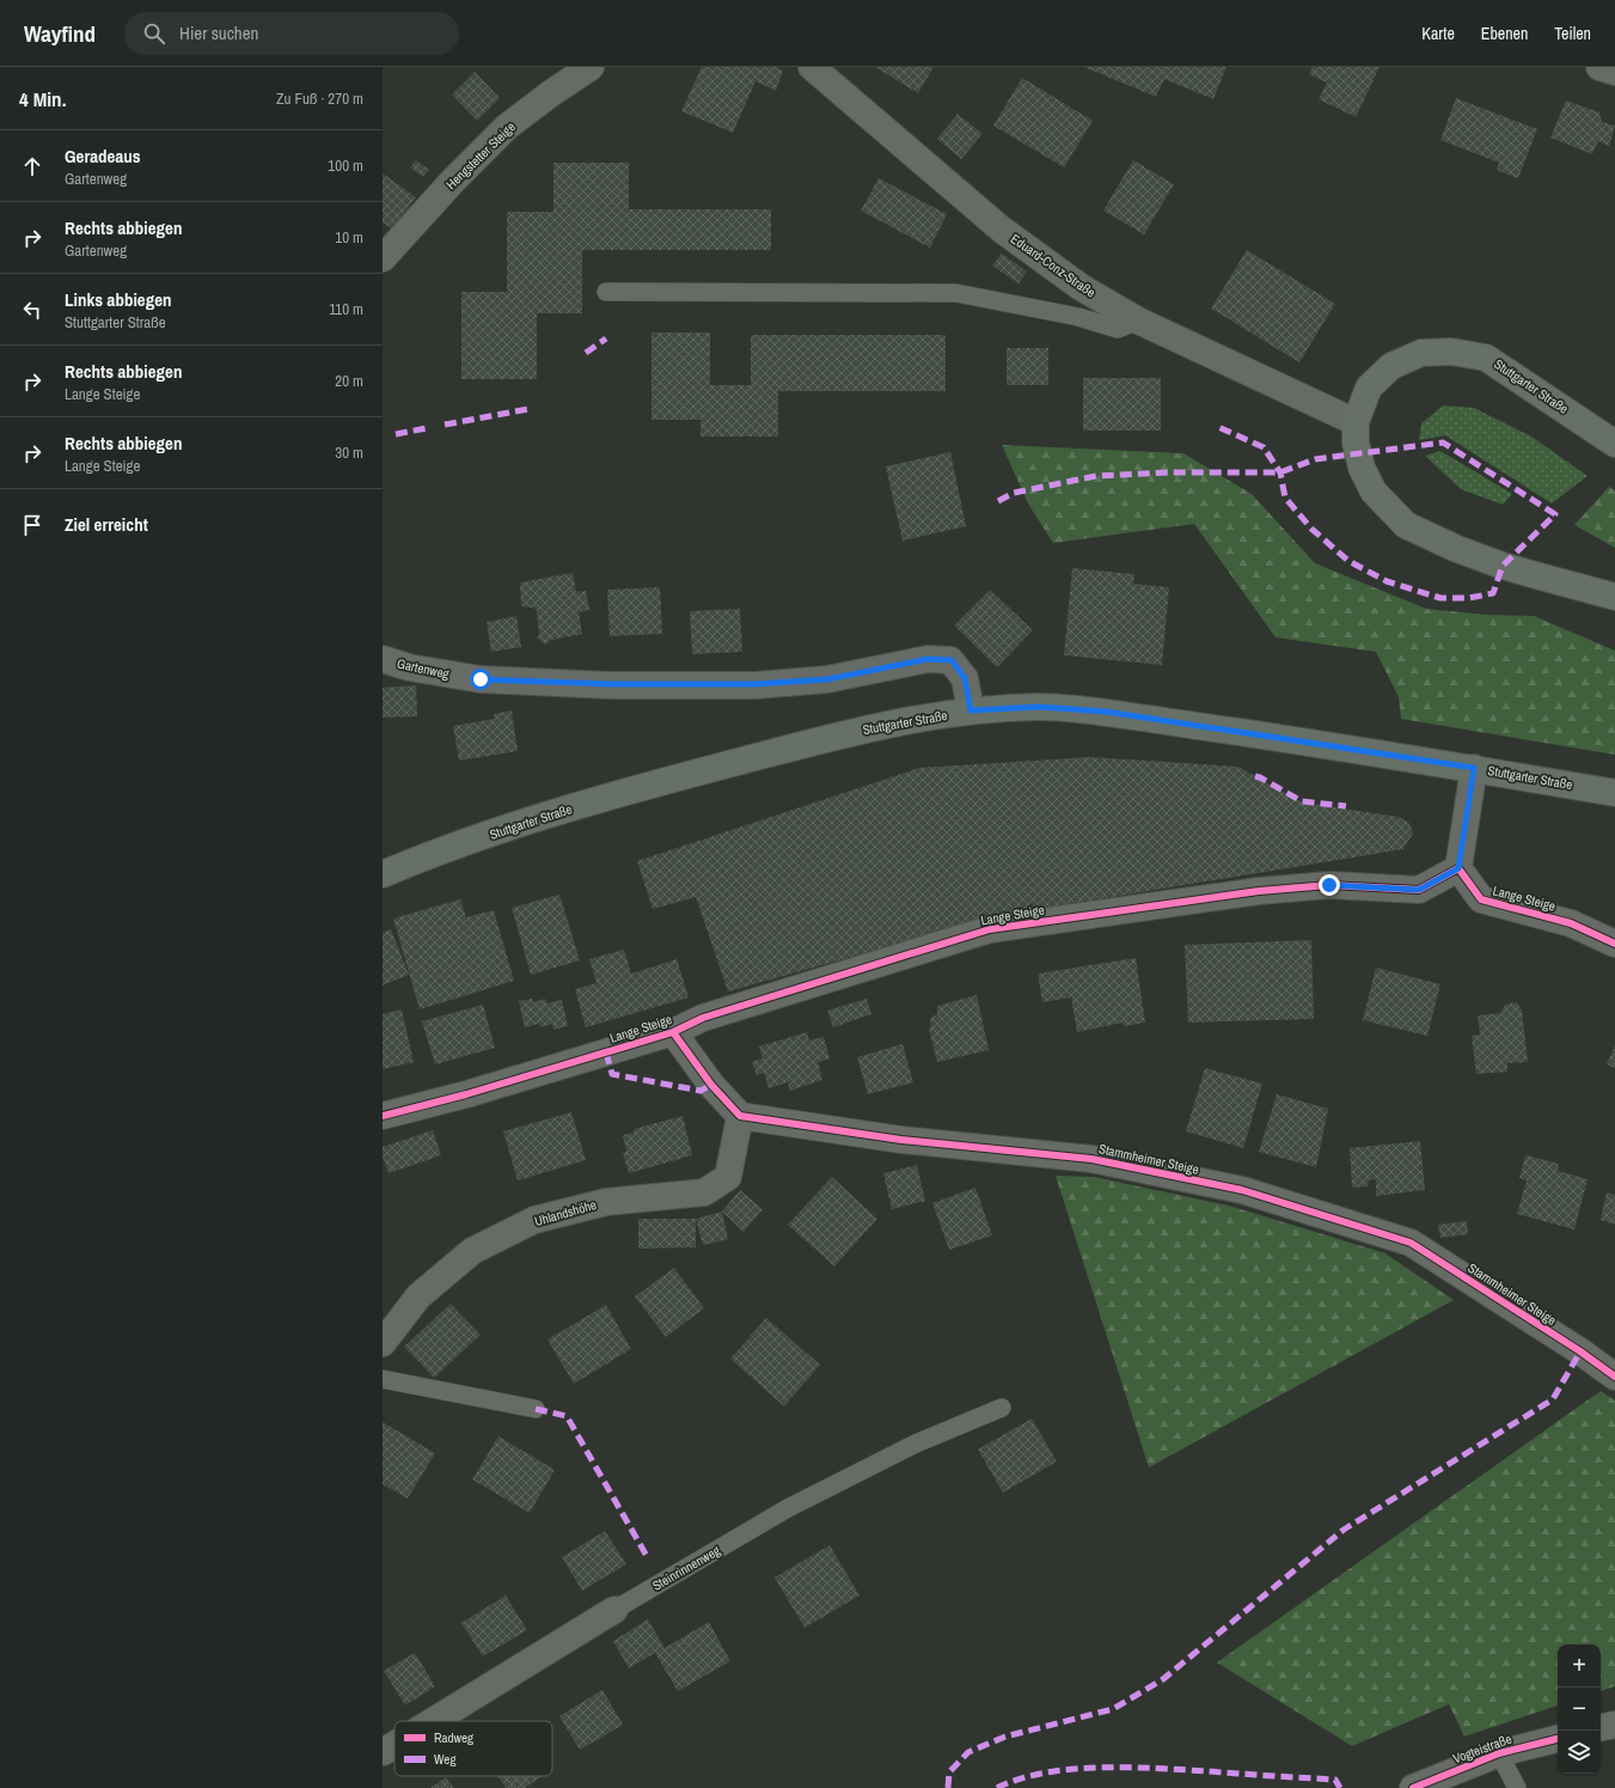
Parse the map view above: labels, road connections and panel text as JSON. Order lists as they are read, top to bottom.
{
  "streets": {
    "main road": ["Stuttgarter Straße"],
    "street": [
      "Hengstetter Steige",
      "Eduard-Conz-Straße",
      "Gartenweg",
      "Lange Steige",
      "Stammheimer Steige",
      "Uhlandshöhe",
      "Steinrinnenweg",
      "Vogteistraße"
    ]
  },
  "crossings": [
    ["Eduard-Conz-Straße", "Stuttgarter Straße"],
    ["Stuttgarter Straße", "Gartenweg"],
    ["Stammheimer Steige", "Uhlandshöhe"]
  ],
  "legend": ["Radweg", "Weg"],
  "page": {
    "header": "Wayfind",
    "search": "Hier suchen",
    "nav": ["Karte", "Ebenen", "Teilen"],
    "heading": ["4 Min.", "Zu Fuß · 270 m"],
    "list": [
      ["Geradeaus", "Gartenweg", "100 m"],
      ["Rechts abbiegen", "Gartenweg", "10 m"],
      ["Links abbiegen", "Stuttgarter Straße", "110 m"],
      ["Rechts abbiegen", "Lange Steige", "20 m"],
      ["Rechts abbiegen", "Lange Steige", "30 m"],
      "Ziel erreicht"
    ],
    "map_buttons": ["+", "−"]
  }
}
